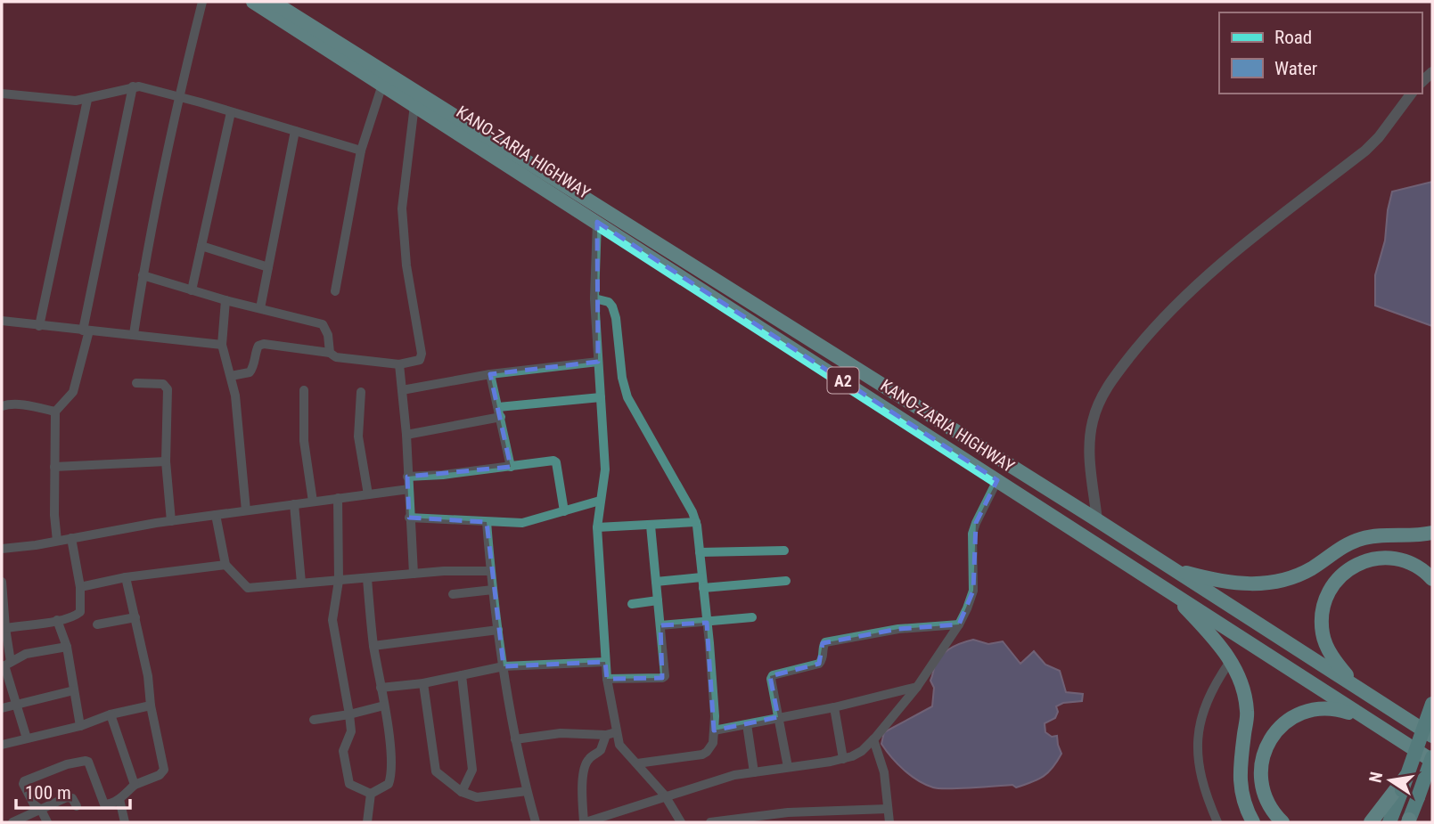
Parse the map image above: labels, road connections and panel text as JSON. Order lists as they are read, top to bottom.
{
  "streets": {
    "highway": ["KANO-ZARIA HIGHWAY", "A2"]
  },
  "legend": ["Road", "Water"],
  "scale_bar": "100 m",
  "north": "left"
}
